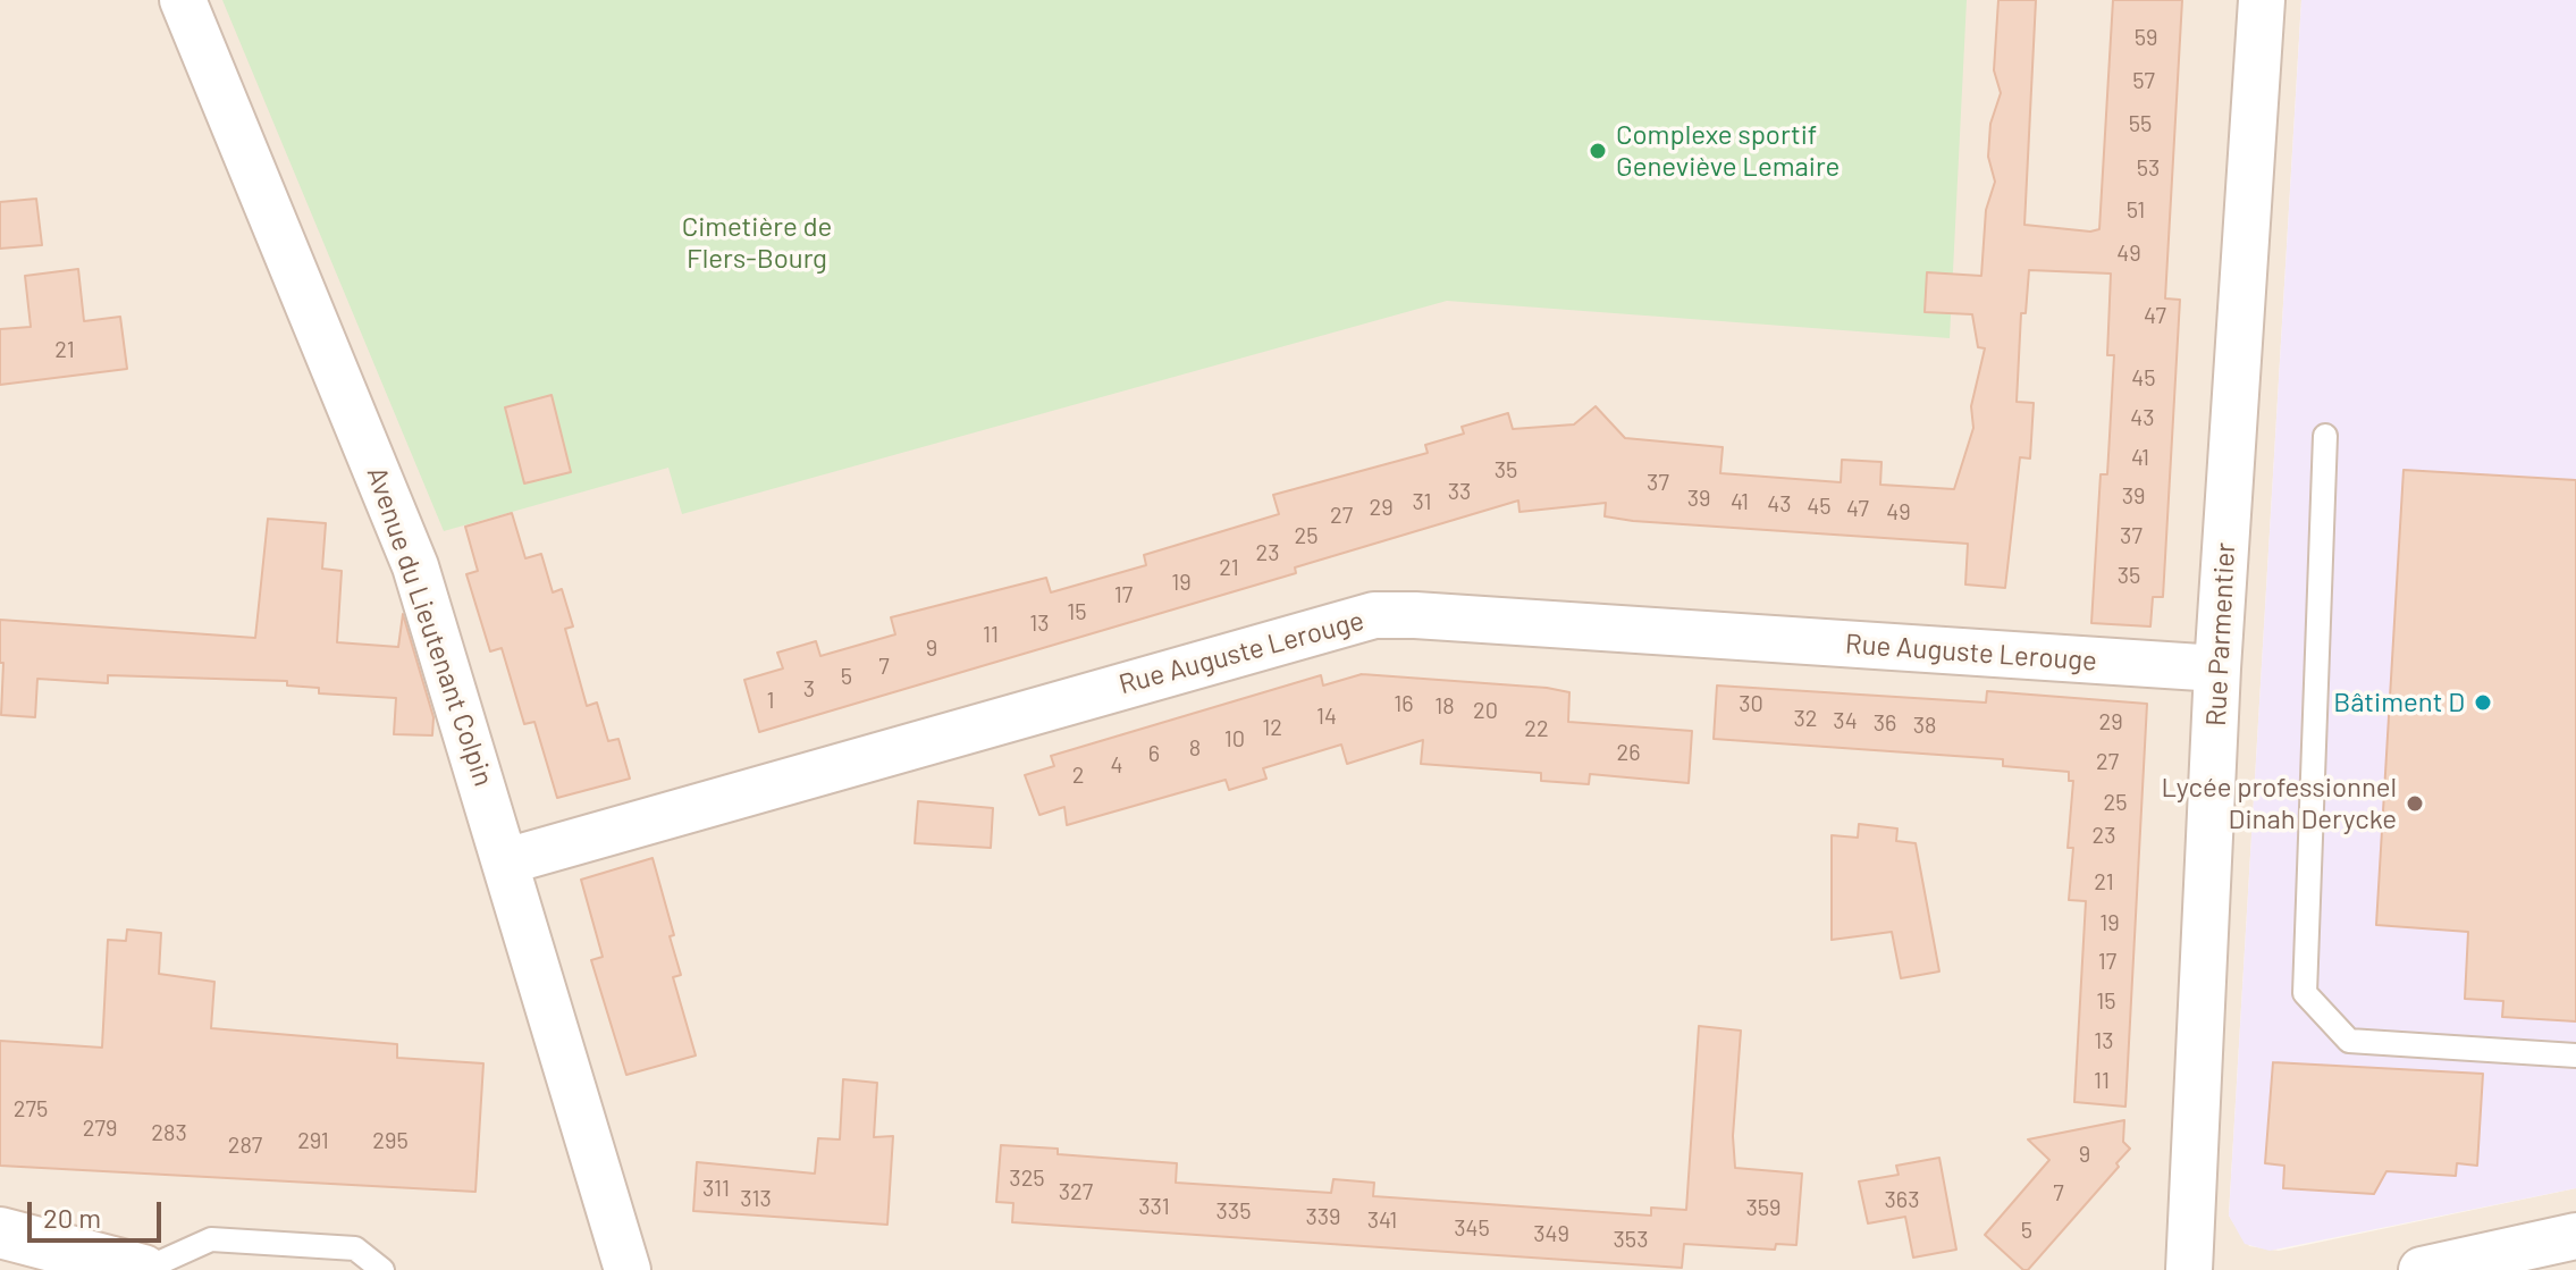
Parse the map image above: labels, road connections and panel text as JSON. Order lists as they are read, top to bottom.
{
  "streets": {
    "street": ["Avenue du Lieutenant Colpin", "Rue Parmentier", "Rue Auguste Lerouge"]
  },
  "crossings": [
    ["Avenue du Lieutenant Colpin", "Rue Auguste Lerouge"],
    ["Rue Parmentier", "Rue Auguste Lerouge"]
  ],
  "parks": ["Cimetière de Flers-Bourg"],
  "places": ["Complexe sportif Geneviève Lemaire", "Bâtiment D", "Lycée professionnel Dinah Derycke"],
  "house_numbers": [
    "59",
    "57",
    "55",
    "53",
    "51",
    "49",
    "47",
    "21",
    "45",
    "43",
    "41",
    "35",
    "37",
    "33",
    "39",
    "39",
    "31",
    "41",
    "43",
    "45",
    "29",
    "47",
    "49",
    "27",
    "25",
    "37",
    "23",
    "21",
    "35",
    "19",
    "17",
    "15",
    "13",
    "11",
    "9",
    "7",
    "5",
    "3",
    "1",
    "16",
    "30",
    "18",
    "20",
    "14",
    "32",
    "34",
    "29",
    "36",
    "38",
    "12",
    "22",
    "10",
    "8",
    "26",
    "6",
    "27",
    "4",
    "2",
    "25",
    "23",
    "21",
    "19",
    "17",
    "15",
    "13",
    "11",
    "275",
    "279",
    "283",
    "291",
    "295",
    "287",
    "9",
    "325",
    "311",
    "327",
    "7",
    "313",
    "363",
    "331",
    "359",
    "335",
    "339",
    "341",
    "345",
    "5",
    "349",
    "353"
  ],
  "scale_bar": "20 m"
}
